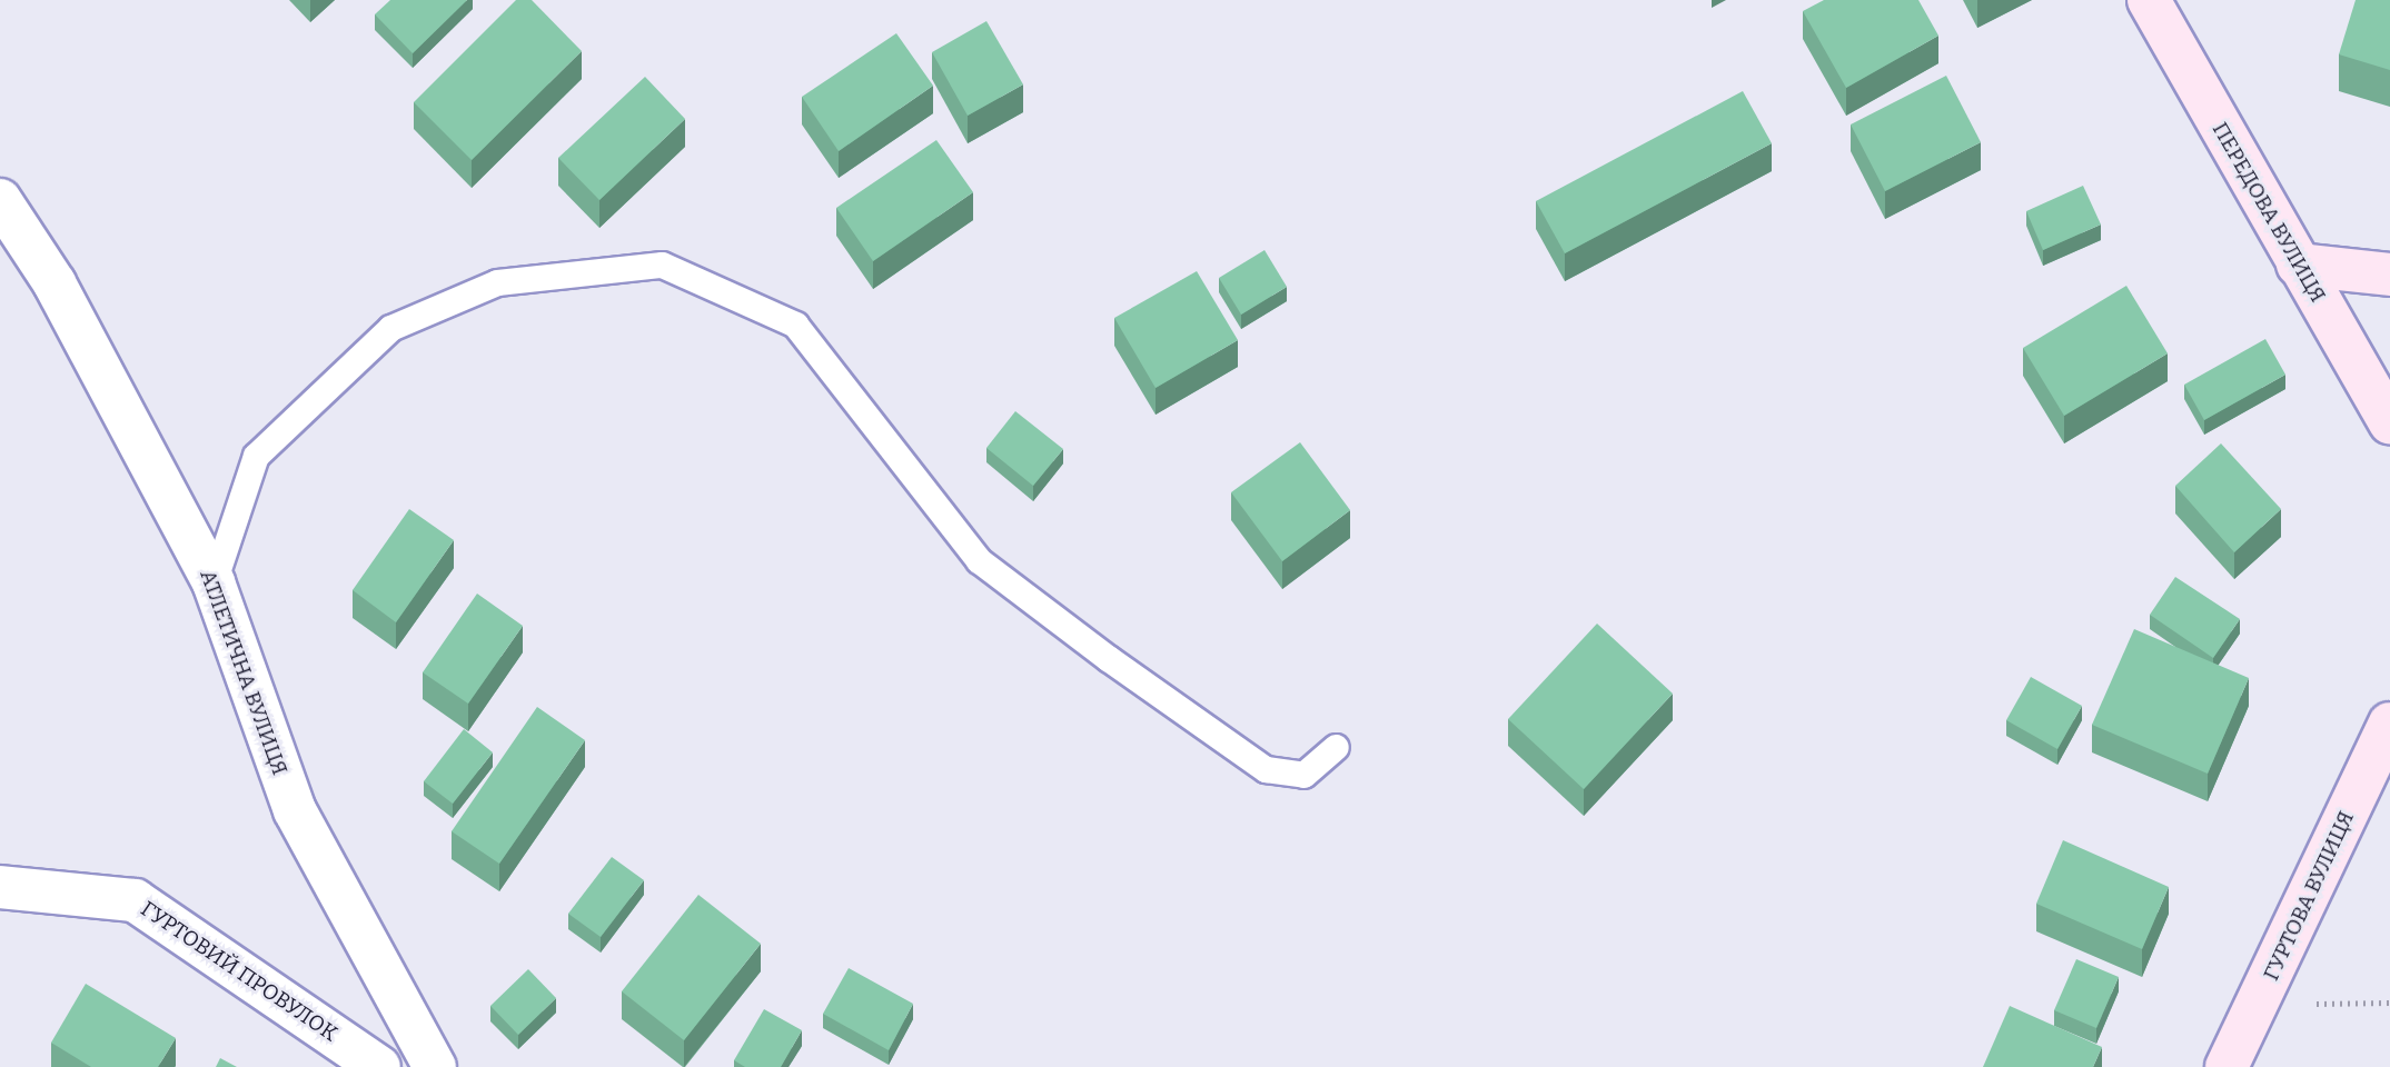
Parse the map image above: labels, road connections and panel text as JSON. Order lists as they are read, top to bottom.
{
  "streets": {
    "street": [
      "ПЕРЕДОВА ВУЛИЦЯ",
      "АТЛЕТИЧНА ВУЛИЦЯ",
      "ГУРТОВА ВУЛИЦЯ",
      "ГУРТОВИЙ ПРОВУЛОК"
    ]
  }
}
